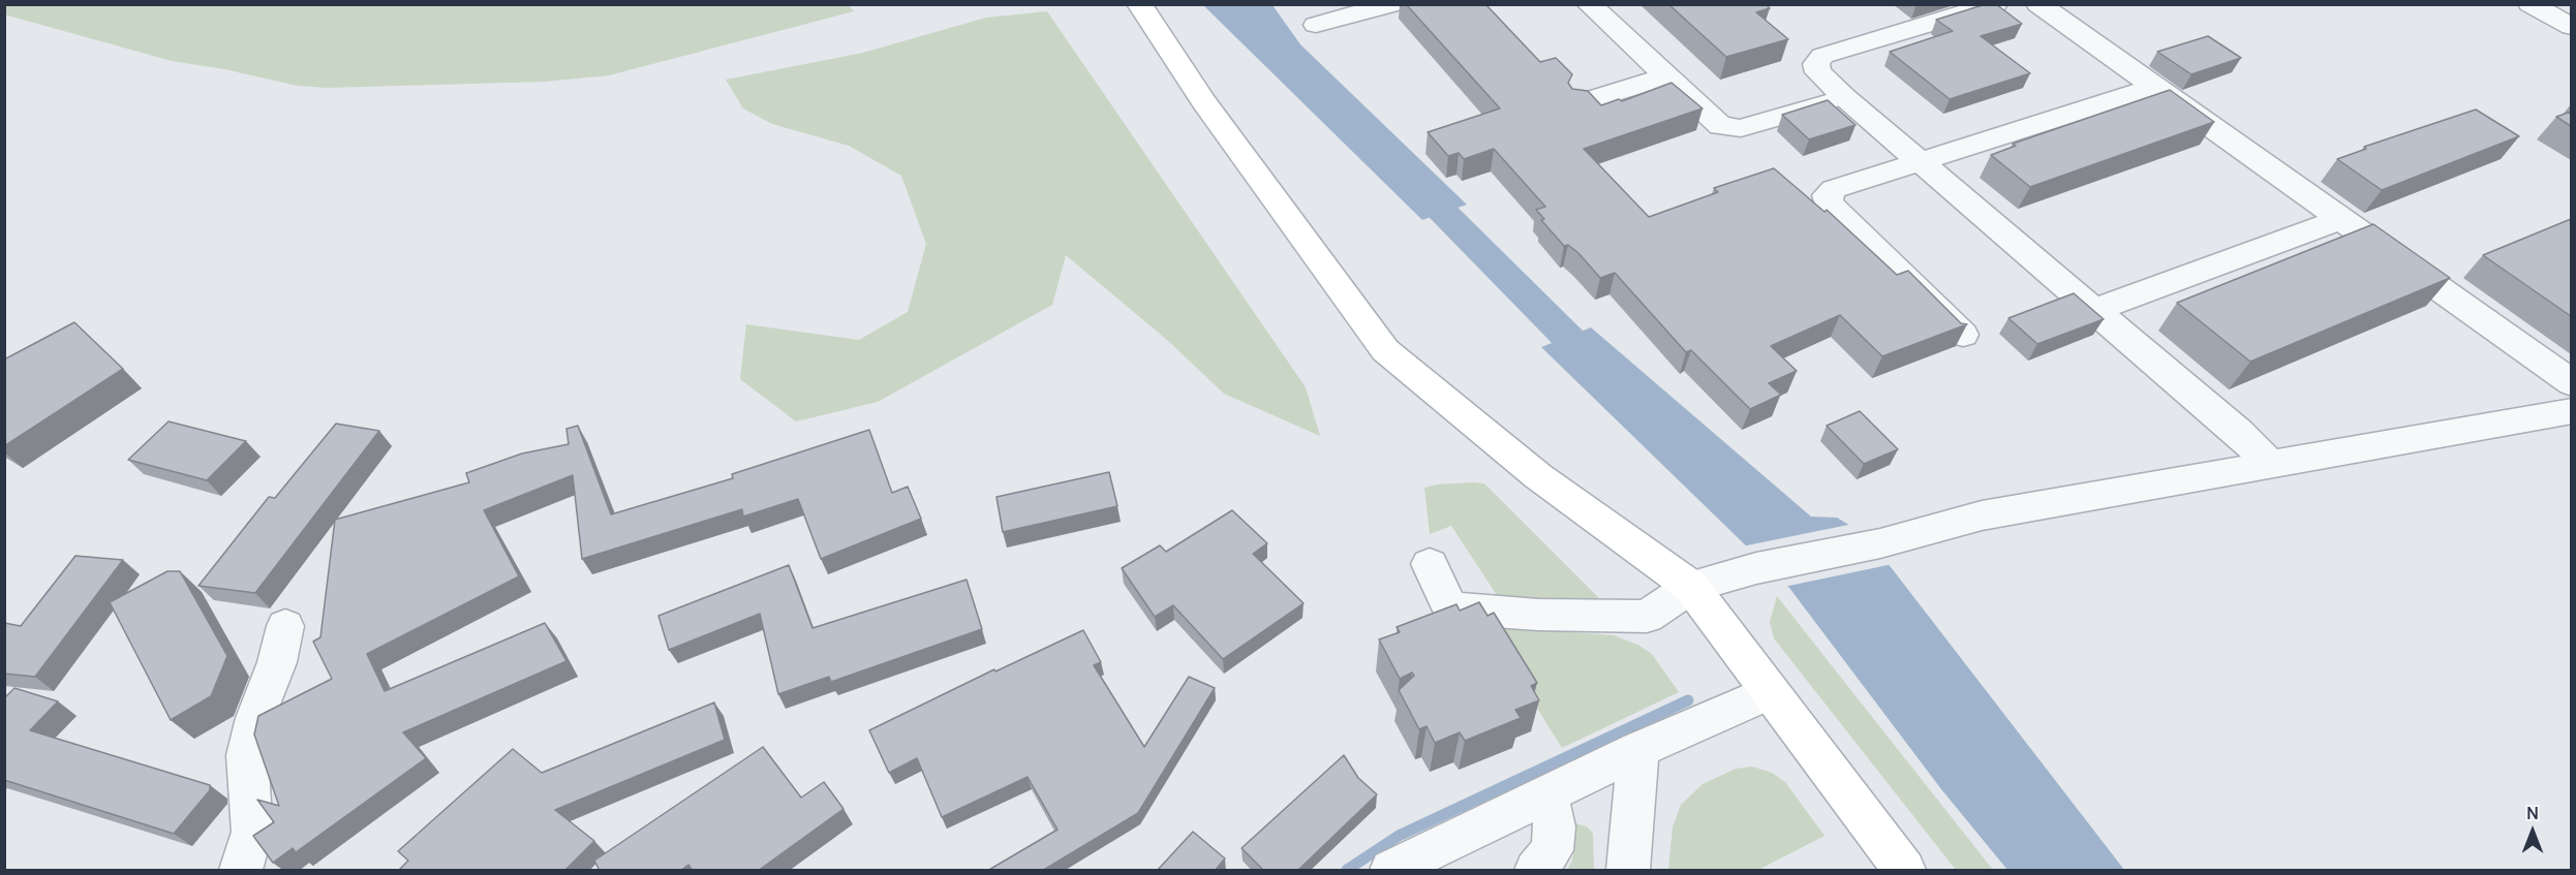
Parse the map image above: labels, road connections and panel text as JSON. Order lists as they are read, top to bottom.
{
  "north": "top"
}
